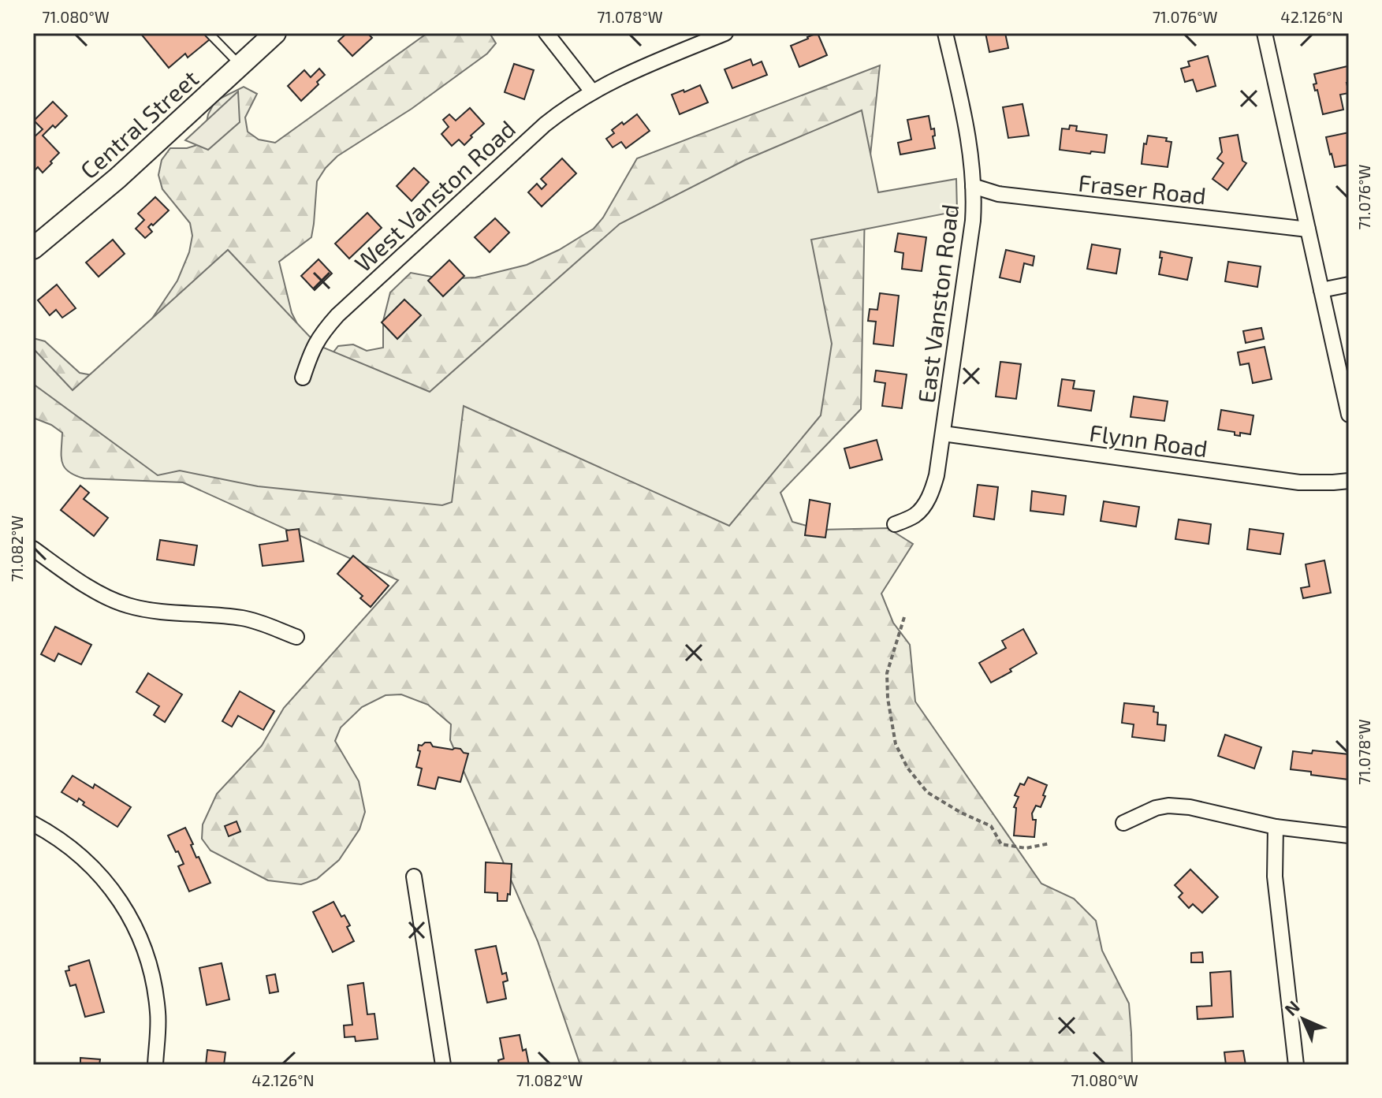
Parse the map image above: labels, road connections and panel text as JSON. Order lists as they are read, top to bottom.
{
  "streets": {
    "main road": ["Central Street"],
    "street": [
      "Fraser Road",
      "West Vanston Road",
      "East Vanston Road",
      "Flynn Road"
    ]
  },
  "crossings": [
    ["Fraser Road", "East Vanston Road"],
    ["East Vanston Road", "Flynn Road"]
  ],
  "north": "top left",
  "coordinates": [
    "71.080°W",
    "71.078°W",
    "71.076°W",
    "42.126°N",
    "71.082°W"
  ]
}
